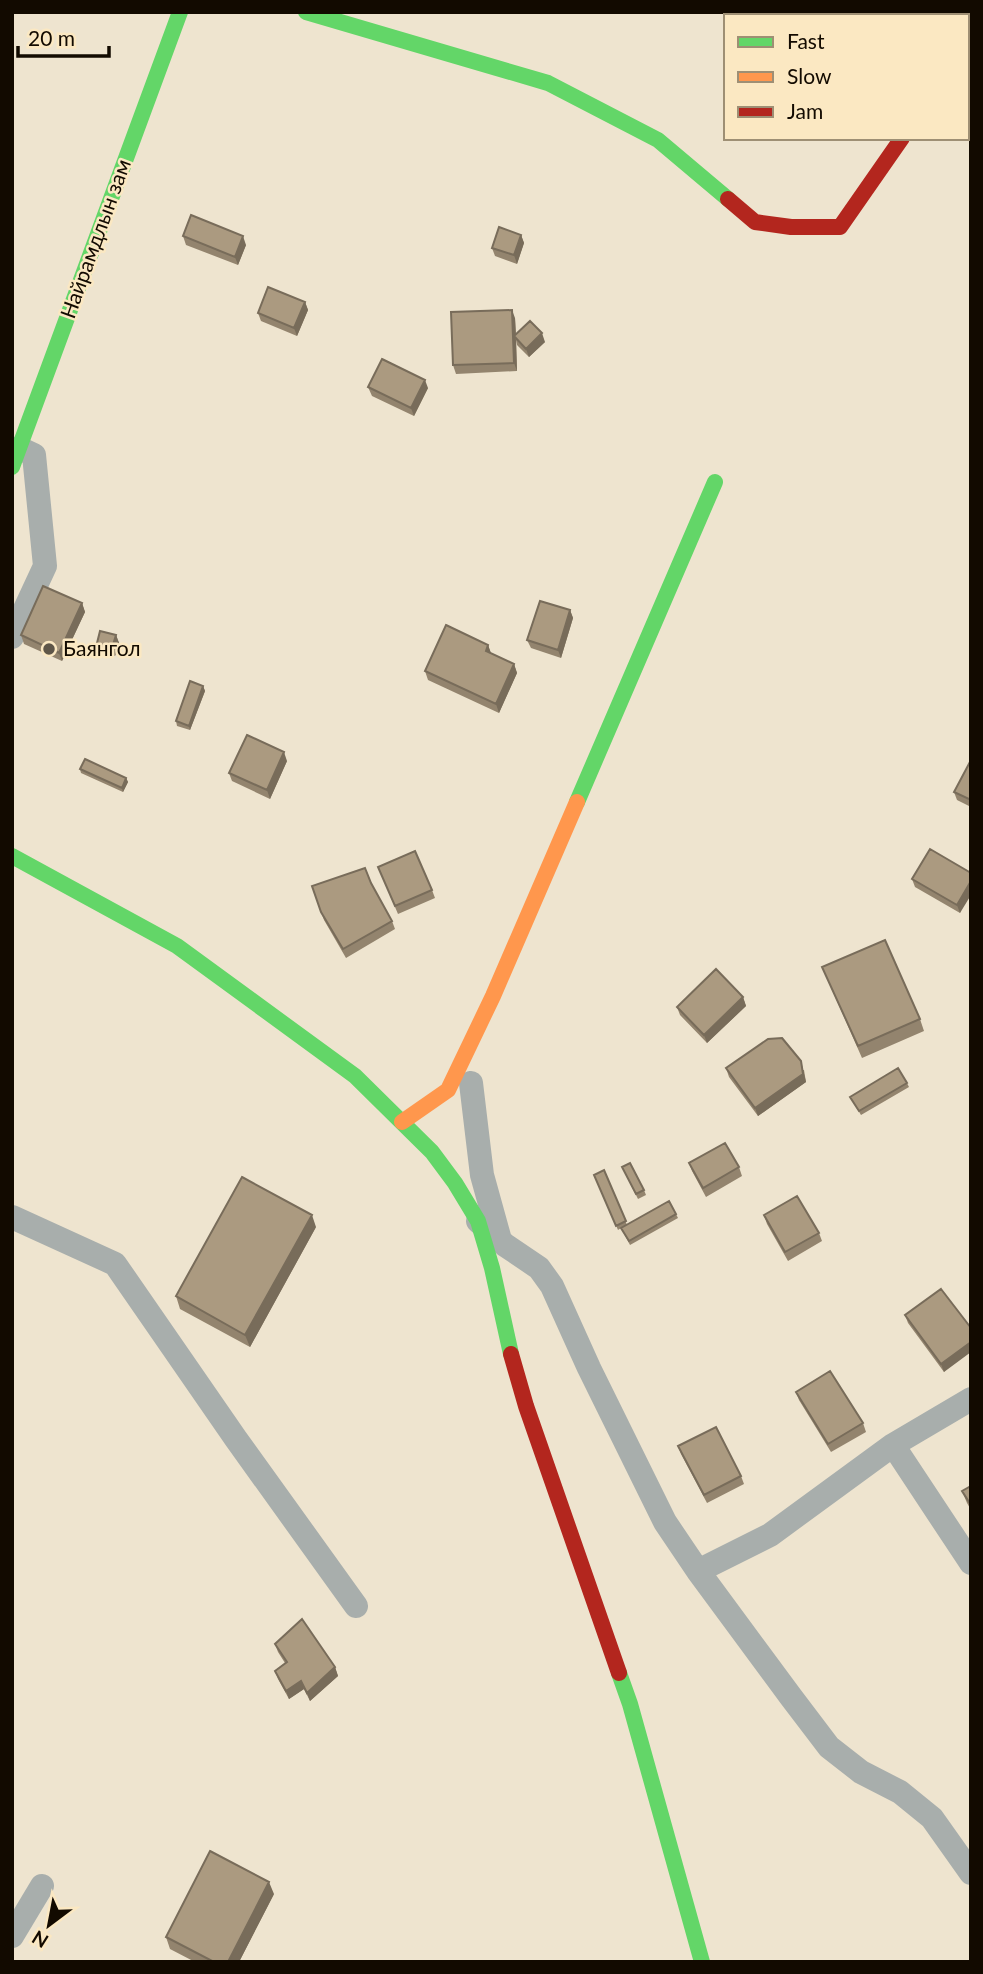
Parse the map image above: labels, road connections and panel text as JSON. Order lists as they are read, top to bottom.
{
  "streets": {
    "street": ["Найрамдлын зам"]
  },
  "places": ["Баянгол"],
  "legend": ["Fast", "Slow", "Jam"],
  "scale_bar": "20 m",
  "north": "bottom left"
}
